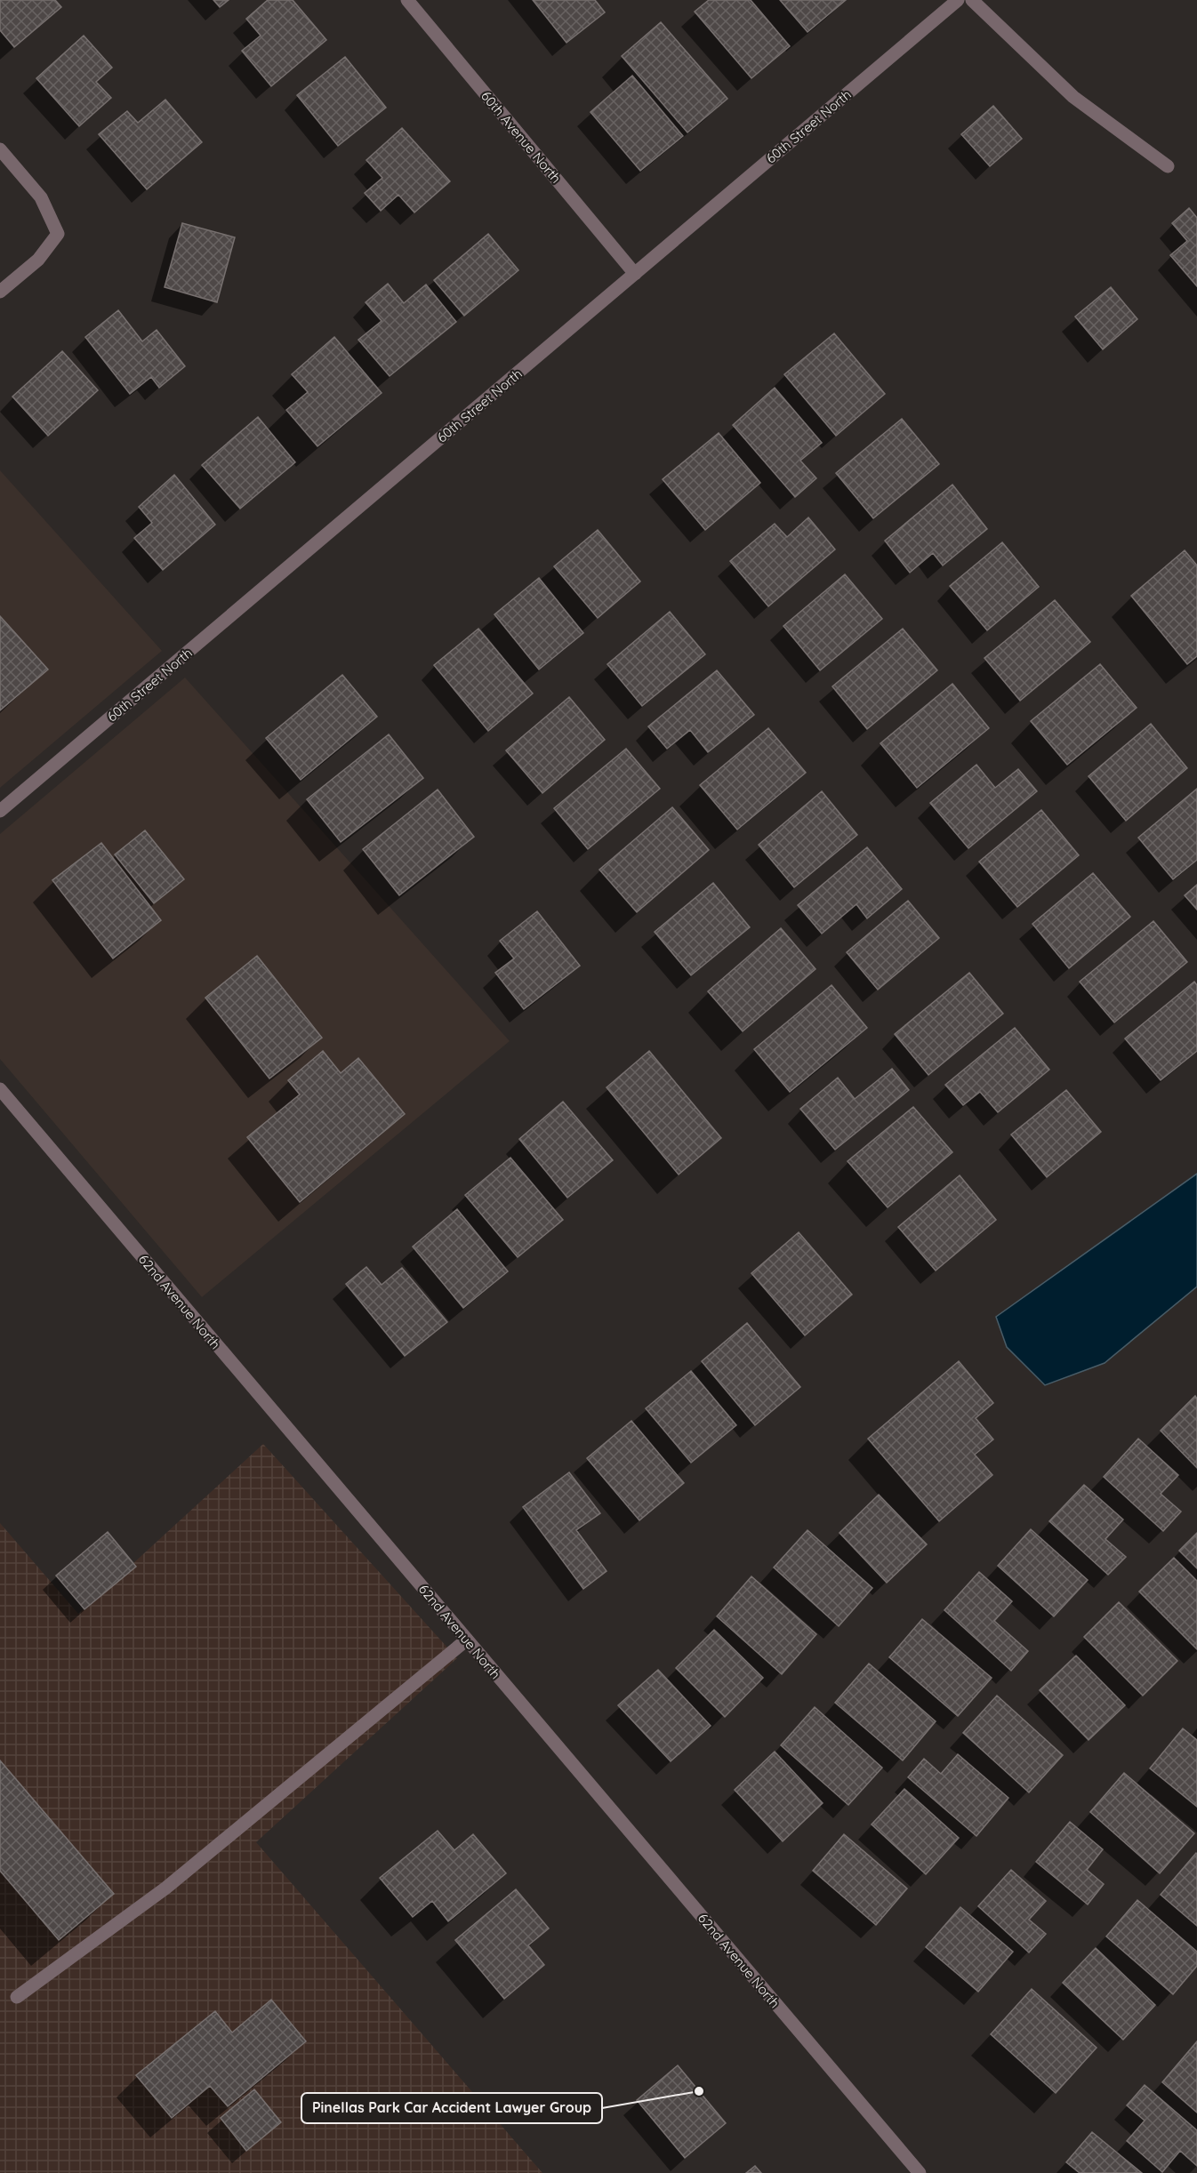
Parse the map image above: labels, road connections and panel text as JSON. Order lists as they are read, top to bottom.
{
  "streets": {
    "street": ["60th Street North", "60th Avenue North", "62nd Avenue North"]
  },
  "crossings": [
    ["60th Street North", "60th Avenue North"]
  ],
  "places": ["Pinellas Park Car Accident Lawyer Group"]
}
